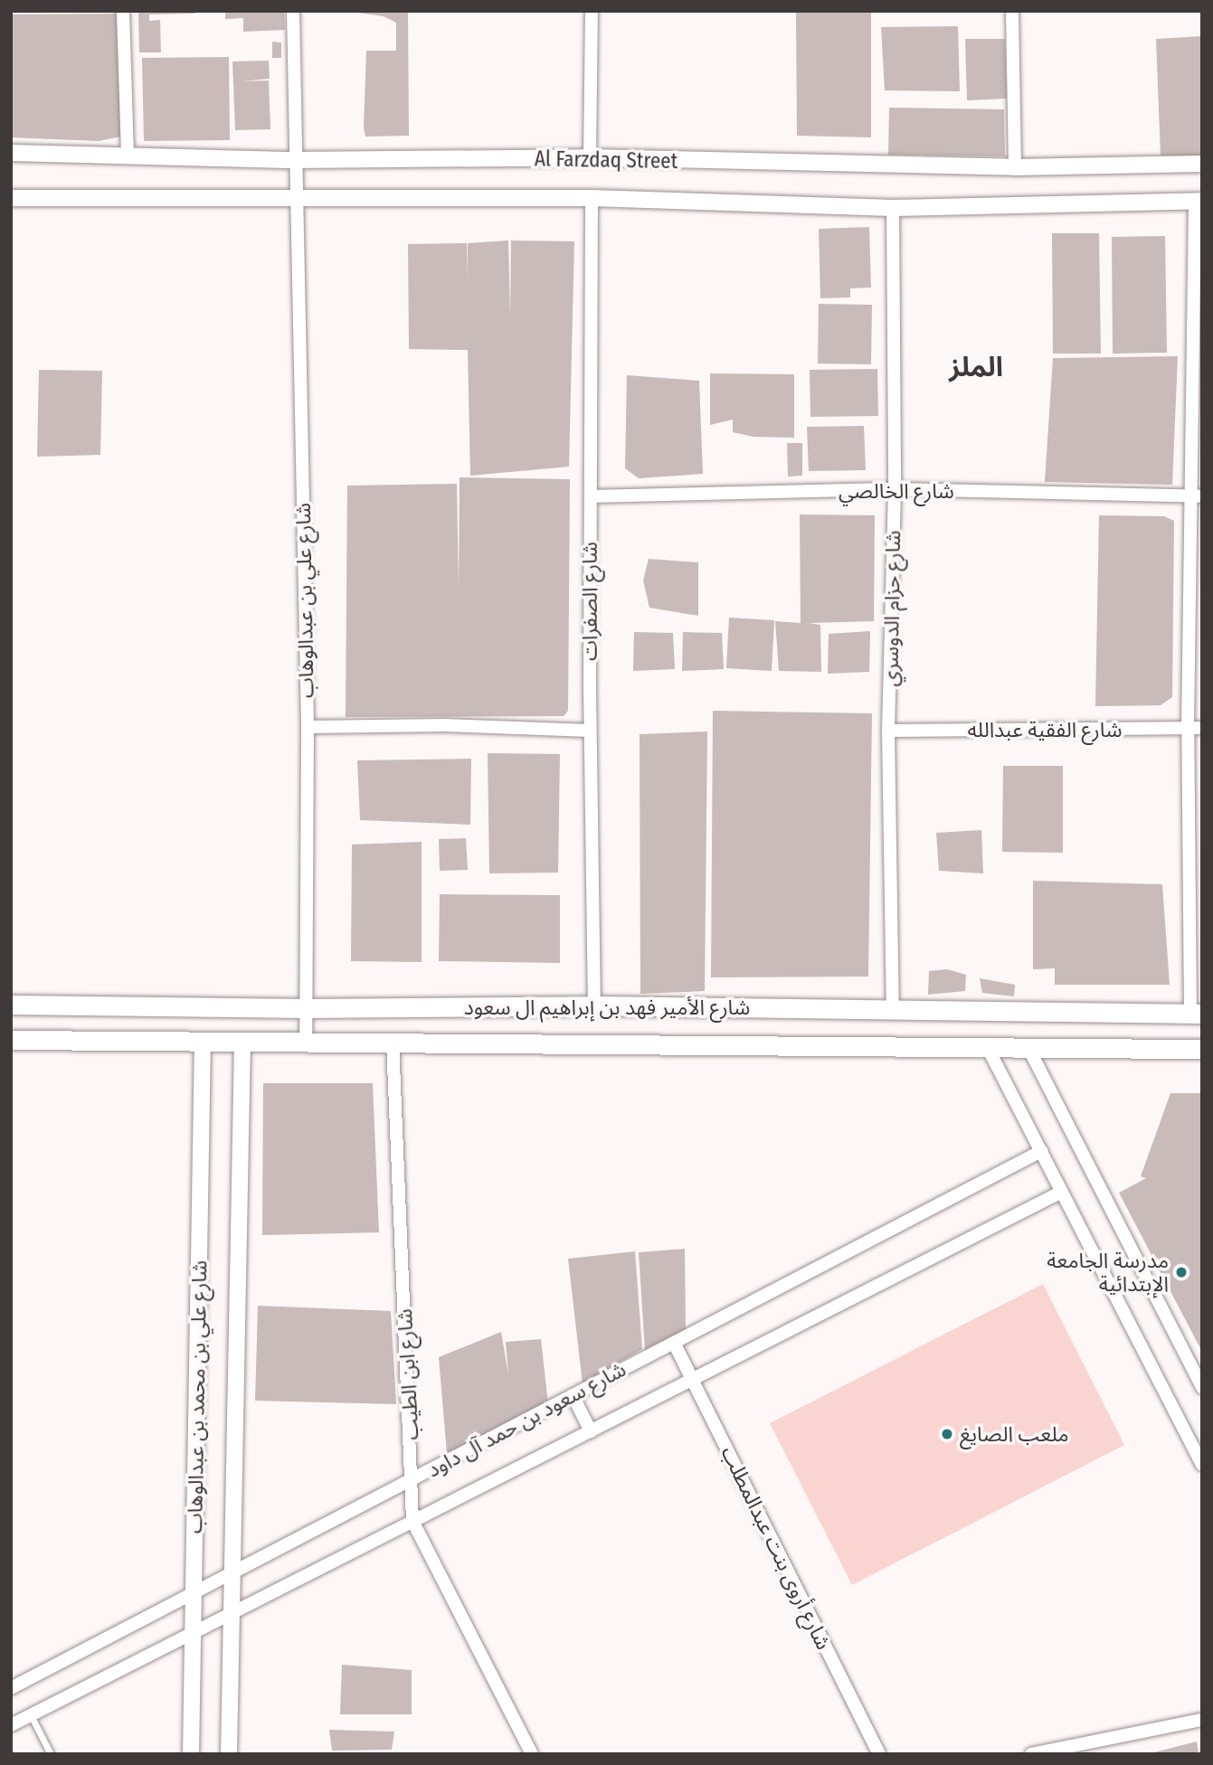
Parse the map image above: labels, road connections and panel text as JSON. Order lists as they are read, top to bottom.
{
  "streets": {
    "main road": ["شارع الأمير فهد بن إبراهيم ال سعود"],
    "street": [
      "Al Farzdaq Street",
      "شارع الخالصي",
      "شارع علي بن عبدالوهاب",
      "شارع الصفرات",
      "شارع حزام الدوسري",
      "شارع الفقية عبدالله",
      "شارع ابن الطيب",
      "شارع علي بن محمد بن عبدالوهاب",
      "شارع سعود بن حمد آل داود",
      "شارع أروى بنت عبدالمطلب"
    ]
  },
  "crossings": [
    ["Al Farzdaq Street", "شارع علي بن عبدالوهاب"],
    ["Al Farzdaq Street", "شارع الصفرات"],
    ["Al Farzdaq Street", "شارع حزام الدوسري"],
    ["شارع الخالصي", "شارع الصفرات"],
    ["شارع الخالصي", "شارع حزام الدوسري"],
    ["شارع علي بن عبدالوهاب", "شارع الأمير فهد بن إبراهيم ال سعود"],
    ["شارع الصفرات", "شارع الأمير فهد بن إبراهيم ال سعود"],
    ["شارع حزام الدوسري", "شارع الفقية عبدالله"],
    ["شارع حزام الدوسري", "شارع الأمير فهد بن إبراهيم ال سعود"],
    ["شارع الأمير فهد بن إبراهيم ال سعود", "شارع ابن الطيب"],
    ["شارع الأمير فهد بن إبراهيم ال سعود", "شارع علي بن محمد بن عبدالوهاب"],
    ["شارع ابن الطيب", "شارع سعود بن حمد آل داود"],
    ["شارع علي بن محمد بن عبدالوهاب", "شارع سعود بن حمد آل داود"],
    ["شارع سعود بن حمد آل داود", "شارع أروى بنت عبدالمطلب"]
  ],
  "districts": ["الملز"],
  "places": ["مدرسة الجامعة الإبتدائية", "ملعب الصايغ"]
}
